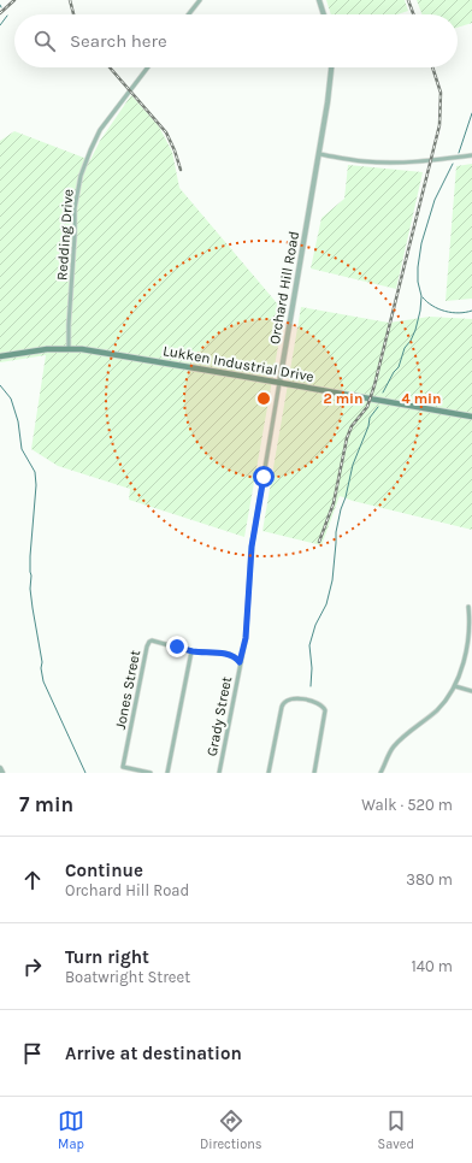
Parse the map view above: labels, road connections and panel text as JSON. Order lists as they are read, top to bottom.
{
  "streets": {
    "main road": ["Lukken Industrial Drive"],
    "street": [
      "Redding Drive",
      "Orchard Hill Road",
      "Jones Street",
      "Grady Street"
    ]
  },
  "crossings": [
    ["Redding Drive", "Lukken Industrial Drive"],
    ["Orchard Hill Road", "Lukken Industrial Drive"],
    ["Orchard Hill Road", "Grady Street"]
  ],
  "page": {
    "search": "Search here",
    "heading": ["7 min", "Walk · 520 m"],
    "list": [
      ["Continue", "Orchard Hill Road", "380 m"],
      ["Turn right", "Boatwright Street", "140 m"],
      "Arrive at destination"
    ],
    "nav": ["Map", "Directions", "Saved"]
  },
  "rings": ["2 min", "4 min"]
}
